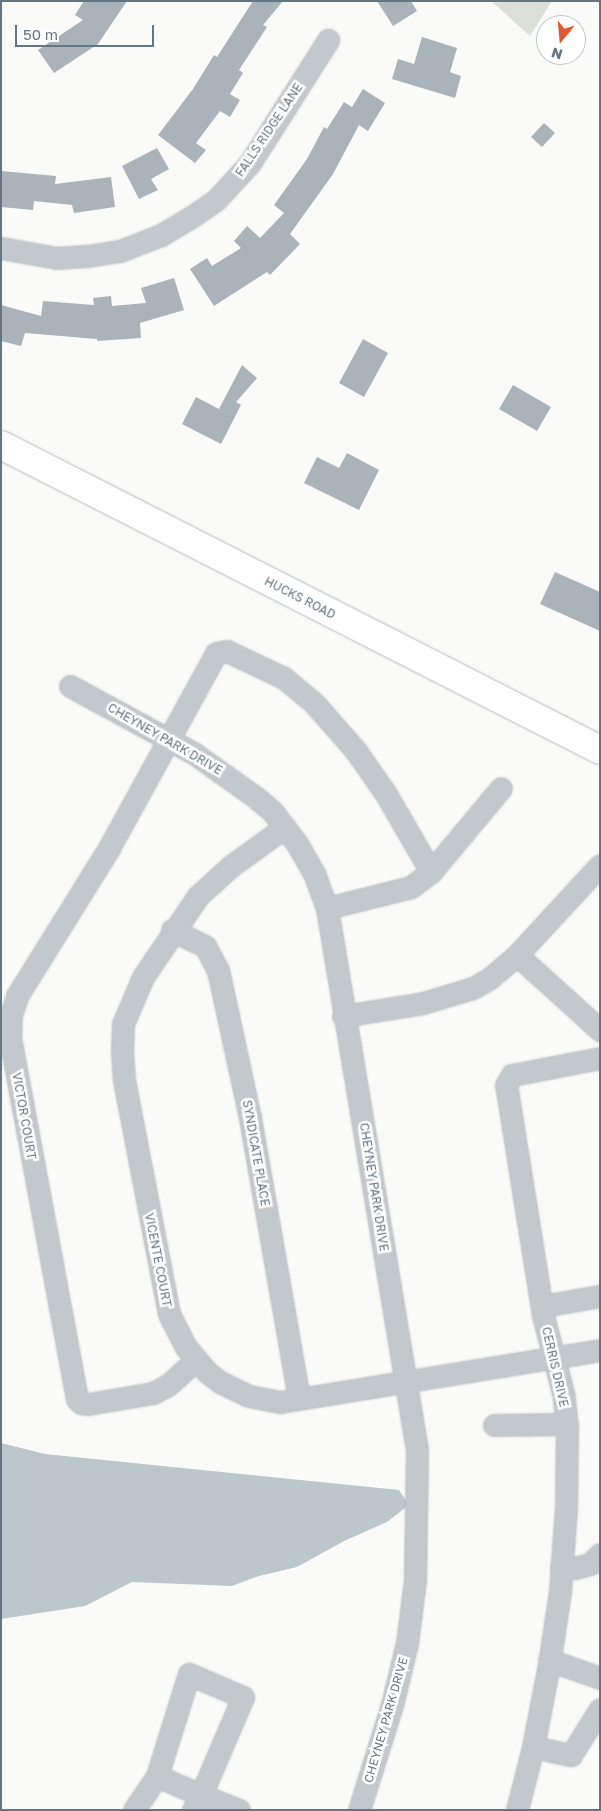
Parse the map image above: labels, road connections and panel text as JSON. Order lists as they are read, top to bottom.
{
  "streets": {
    "main road": ["HUCKS ROAD"],
    "street": [
      "FALLS RIDGE LANE",
      "CHEYNEY PARK DRIVE",
      "VICTOR COURT",
      "SYNDICATE PLACE",
      "VICENTE COURT",
      "CERRIS DRIVE"
    ]
  },
  "crossings": [
    ["CHEYNEY PARK DRIVE", "VICTOR COURT"],
    ["CHEYNEY PARK DRIVE", "VICENTE COURT"],
    ["VICTOR COURT", "VICENTE COURT"],
    ["SYNDICATE PLACE", "VICENTE COURT"],
    ["VICENTE COURT", "CERRIS DRIVE"]
  ],
  "scale_bar": "50 m",
  "north": "bottom"
}
